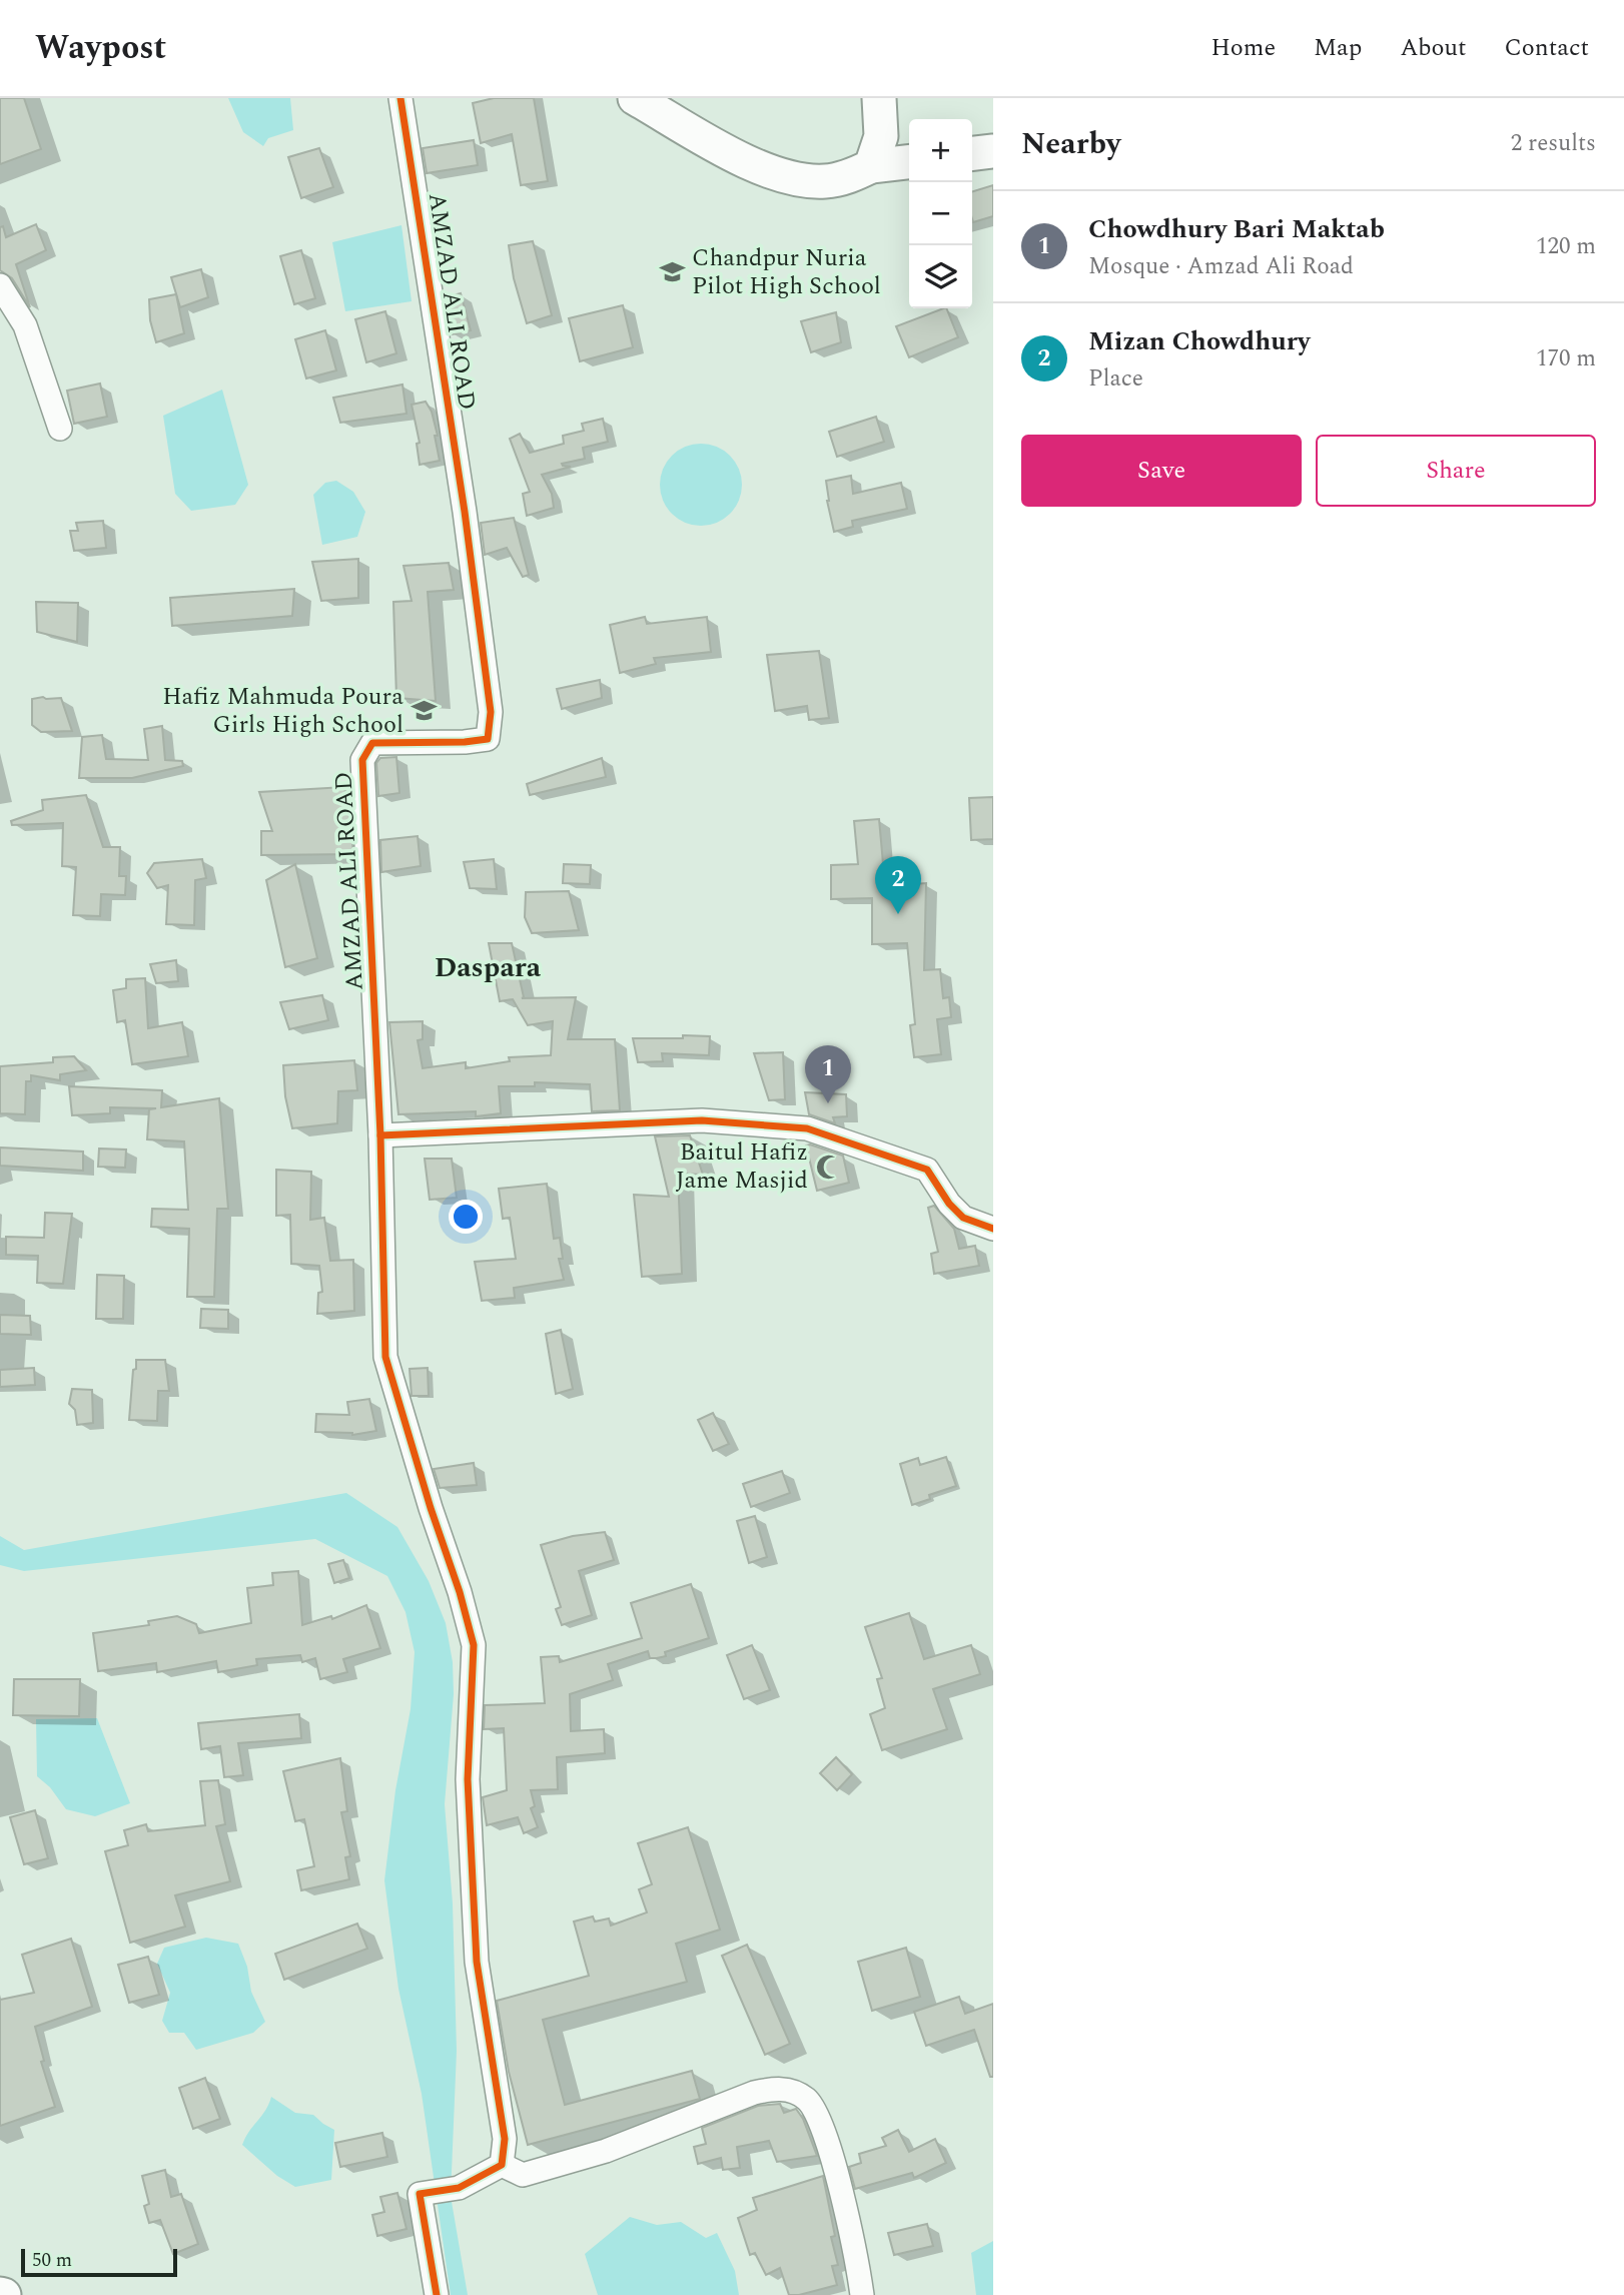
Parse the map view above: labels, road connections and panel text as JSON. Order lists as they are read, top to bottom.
{
  "streets": {
    "street": ["AMZAD ALI ROAD"]
  },
  "districts": ["Daspara"],
  "places": {
    "school or university": ["Chandpur Nuria Pilot High School", "Hafiz Mahmuda Poura Girls High School"],
    "mosque": ["Baitul Hafiz Jame Masjid"]
  },
  "scale_bar": "50 m",
  "page": {
    "header": "Waypost",
    "nav": [
      "Home",
      "Map",
      "About",
      "Contact"
    ],
    "heading": ["Nearby", "2 results"],
    "map_buttons": ["+", "−"],
    "list": [
      {
        "mark": "1",
        "name": "Chowdhury Bari Maktab",
        "note": "Mosque · Amzad Ali Road",
        "value": "120 m"
      },
      {
        "mark": "2",
        "name": "Mizan Chowdhury",
        "note": "Place",
        "value": "170 m"
      }
    ],
    "buttons": ["Save", "Share"],
    "pins": ["2", "1"],
    "scale": "50 m"
  }
}
